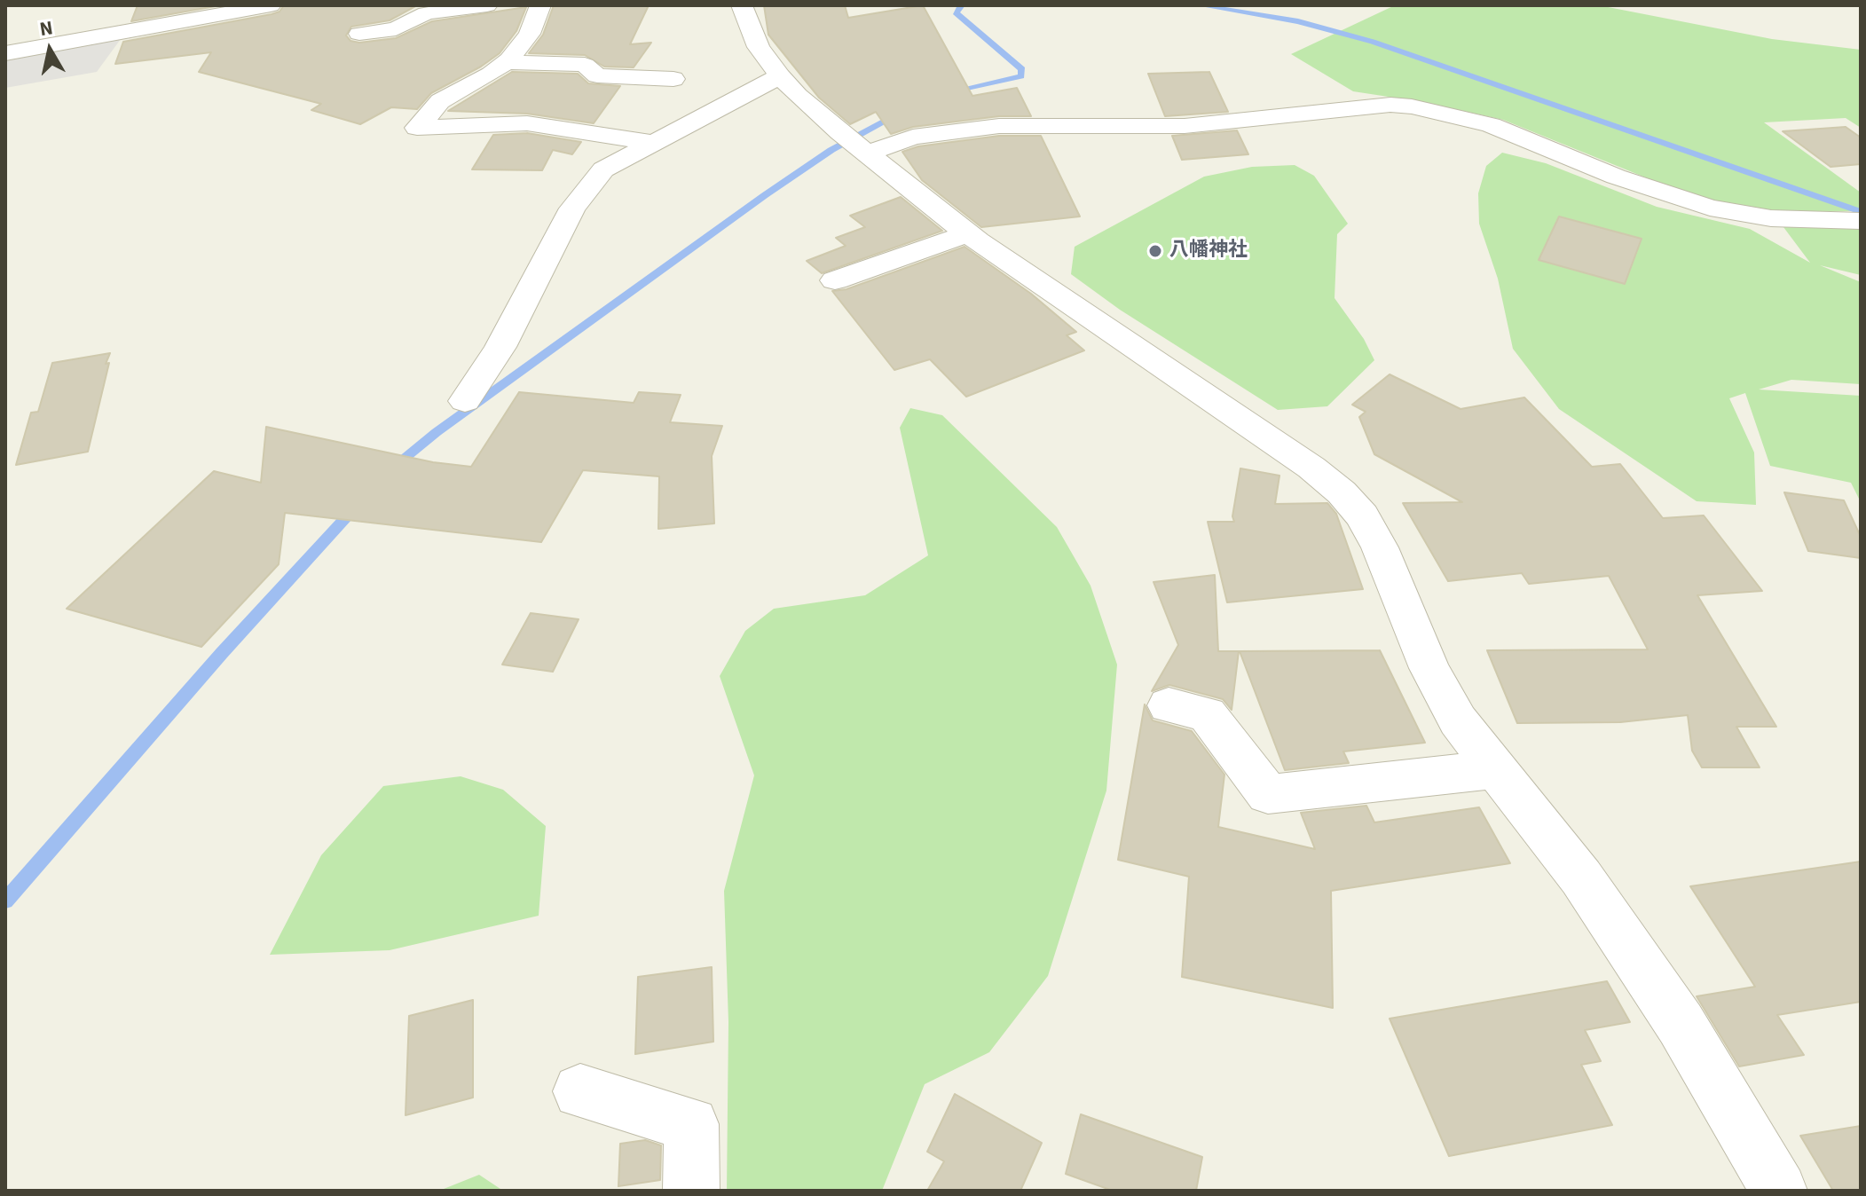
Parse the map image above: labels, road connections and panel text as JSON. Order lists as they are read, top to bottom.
{
  "places": ["八幡神社"],
  "north": "top"
}
